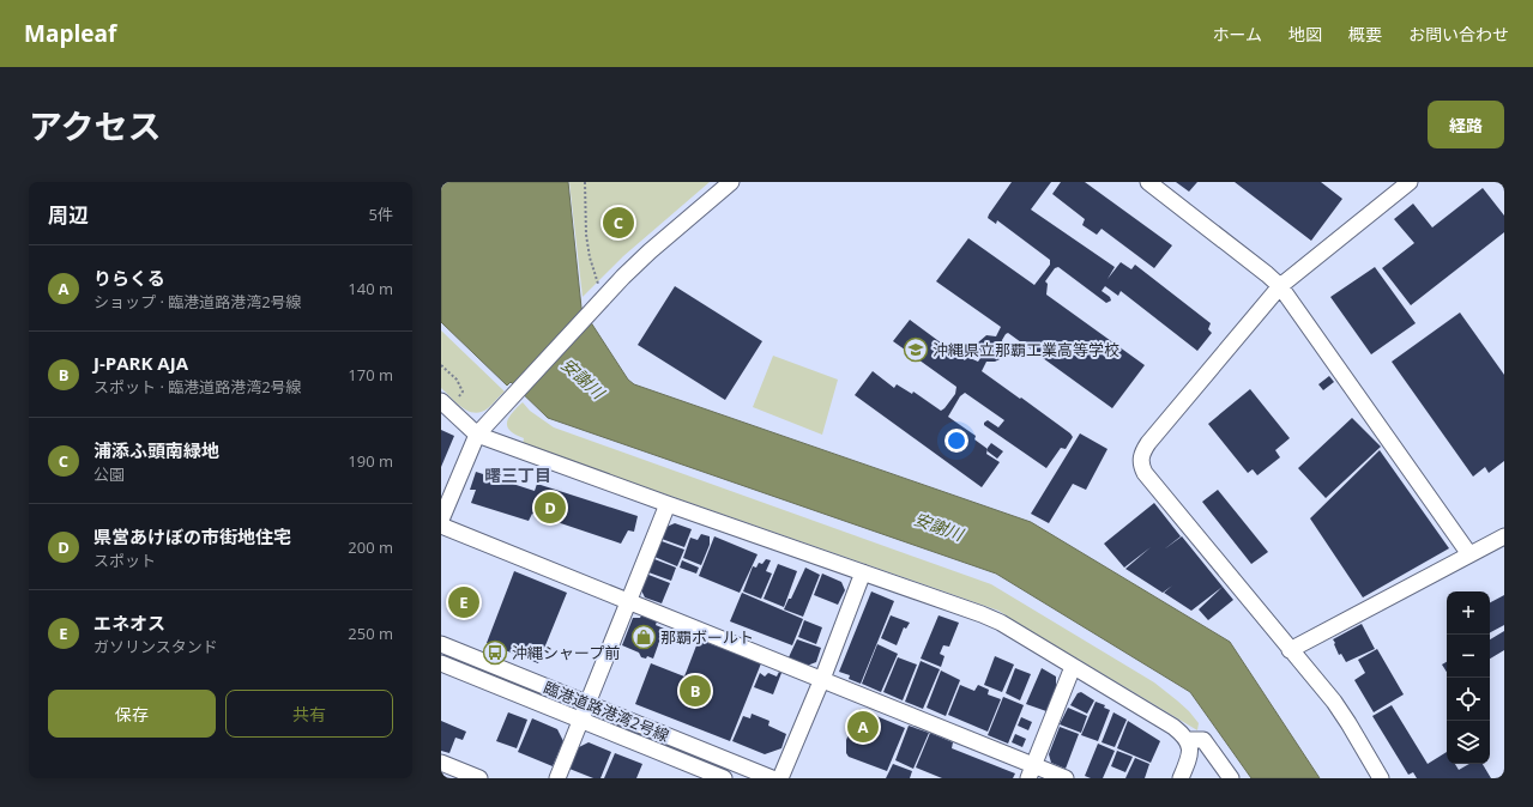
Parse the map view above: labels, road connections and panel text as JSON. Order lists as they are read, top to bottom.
{
  "streets": {
    "street": ["臨港道路港湾2号線"]
  },
  "districts": ["曙三丁目"],
  "water": ["安謝川"],
  "places": {
    "school or university": ["沖縄県立那覇工業高等学校"],
    "shop": ["那覇ボールト"],
    "bus stop": ["沖縄シャープ前"]
  },
  "page": {
    "header": "Mapleaf",
    "nav": [
      "ホーム",
      "地図",
      "概要",
      "お問い合わせ"
    ],
    "title": "アクセス",
    "buttons": [
      "経路",
      ["保存", "共有"]
    ],
    "heading": ["周辺", "5件"],
    "pins": [
      "C",
      "D",
      "E",
      "B",
      "A"
    ],
    "list": [
      {
        "mark": "A",
        "name": "りらくる",
        "note": "ショップ · 臨港道路港湾2号線",
        "value": "140 m"
      },
      {
        "mark": "B",
        "name": "J-PARK AJA",
        "note": "スポット · 臨港道路港湾2号線",
        "value": "170 m"
      },
      {
        "mark": "C",
        "name": "浦添ふ頭南緑地",
        "note": "公園",
        "value": "190 m"
      },
      {
        "mark": "D",
        "name": "県営あけぼの市街地住宅",
        "note": "スポット",
        "value": "200 m"
      },
      {
        "mark": "E",
        "name": "エネオス",
        "note": "ガソリンスタンド",
        "value": "250 m"
      }
    ],
    "map_buttons": ["+", "−"]
  }
}
